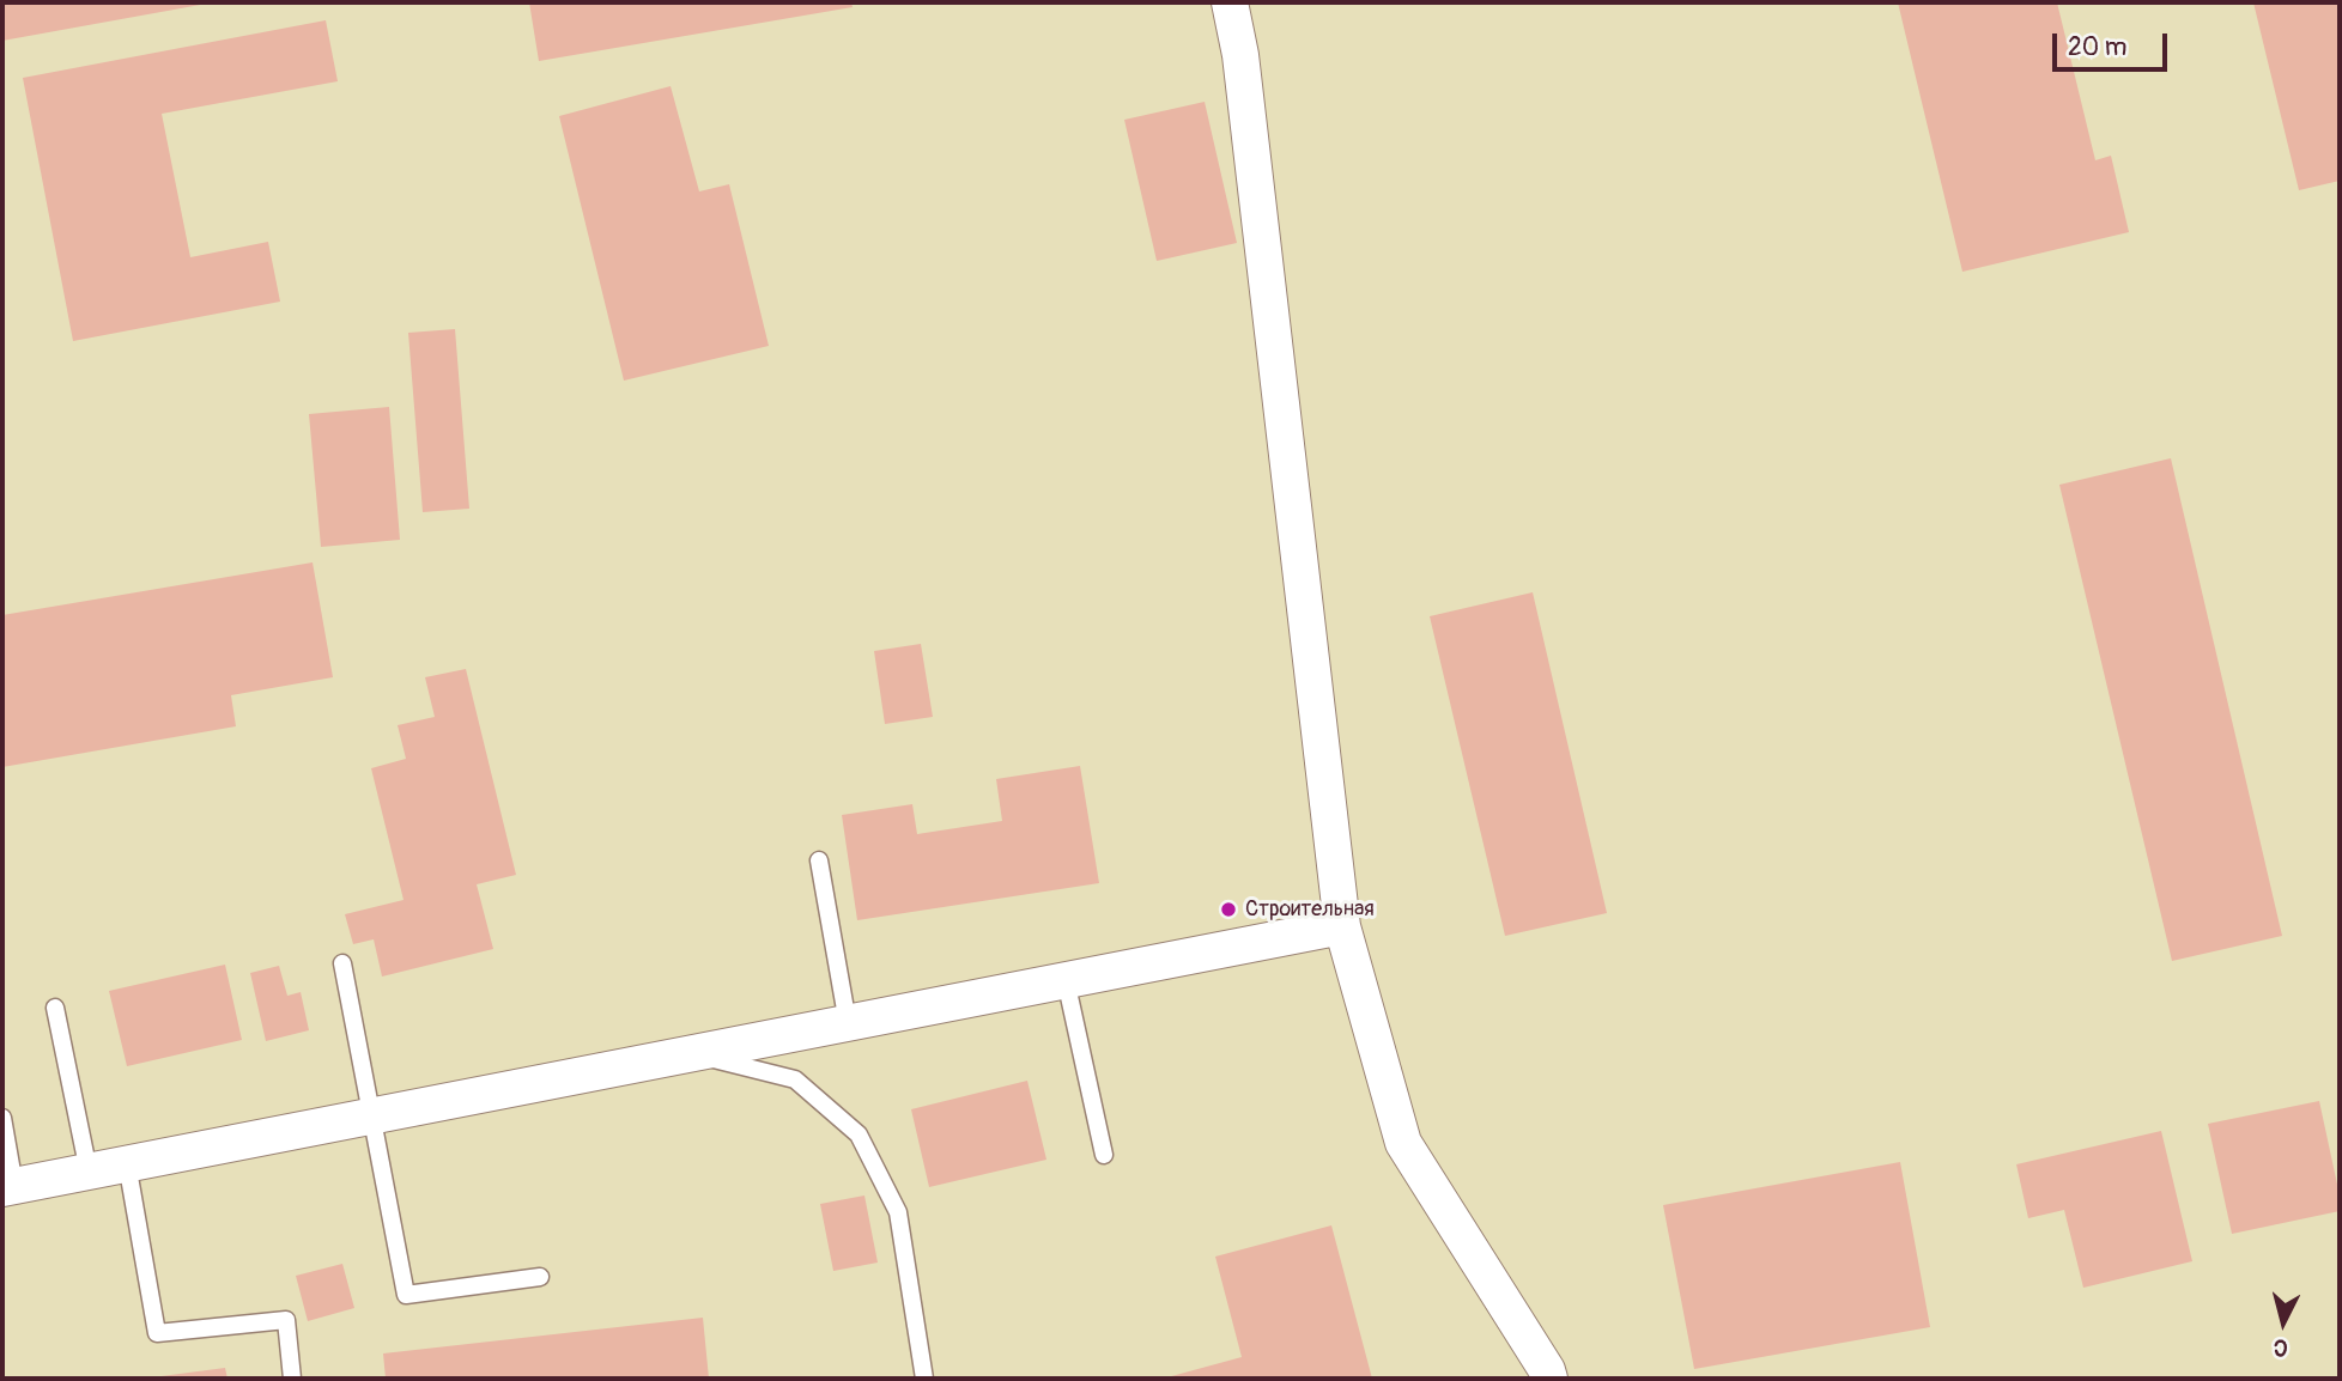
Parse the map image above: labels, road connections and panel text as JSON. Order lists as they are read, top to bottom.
{
  "places": ["Строительная"],
  "scale_bar": "20 m",
  "north": "bottom"
}
